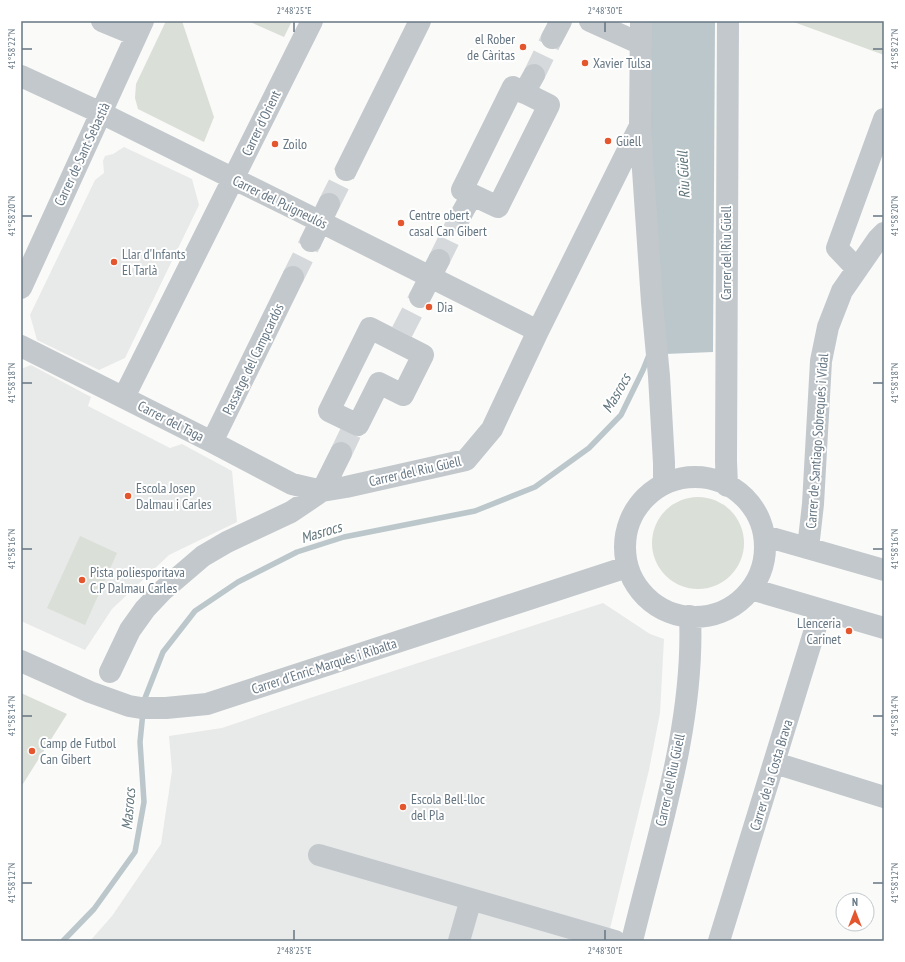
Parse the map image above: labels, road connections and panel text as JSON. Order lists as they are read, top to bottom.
{
  "streets": {
    "street": [
      "Carrer d'Orient",
      "Carrer de Sant Sebastià",
      "Carrer del Puigneulós",
      "Carrer del Riu Güell",
      "Passatge del Campcardós",
      "Carrer del Taga",
      "Carrer de Santiago Sobrequés i Vidal",
      "Carrer d'Enric Marquès i Ribalta",
      "Carrer de la Costa Brava"
    ]
  },
  "crossings": [
    ["Carrer d'Orient", "Carrer del Puigneulós"],
    ["Carrer d'Orient", "Carrer del Taga"],
    ["Carrer de Sant Sebastià", "Carrer del Puigneulós"],
    ["Carrer del Puigneulós", "Carrer del Riu Güell"],
    ["Carrer del Riu Güell", "Carrer del Taga"],
    ["Carrer del Riu Güell", "Carrer d'Enric Marquès i Ribalta"],
    ["Passatge del Campcardós", "Carrer del Taga"]
  ],
  "water": ["Riu Güell", "Masrocs"],
  "places": [
    "el Rober de Càritas",
    "Xavier Tulsa",
    "Güell",
    "Zoilo",
    "Centre obert casal Can Gibert",
    "Llar d'Infants El Tarlà",
    "Dia",
    "Escola Josep Dalmau i Carles",
    "Pista poliesporitava C.P Dalmau Carles",
    "Llenceria Carinet",
    "Camp de Futbol Can Gibert",
    "Escola Bell-lloc del Pla"
  ],
  "north": "top",
  "coordinates": [
    "2°48'25\"E",
    "2°48'30\"E",
    "41°58'22\"N",
    "41°58'20\"N",
    "41°58'18\"N",
    "41°58'16\"N",
    "41°58'14\"N",
    "41°58'12\"N"
  ]
}
